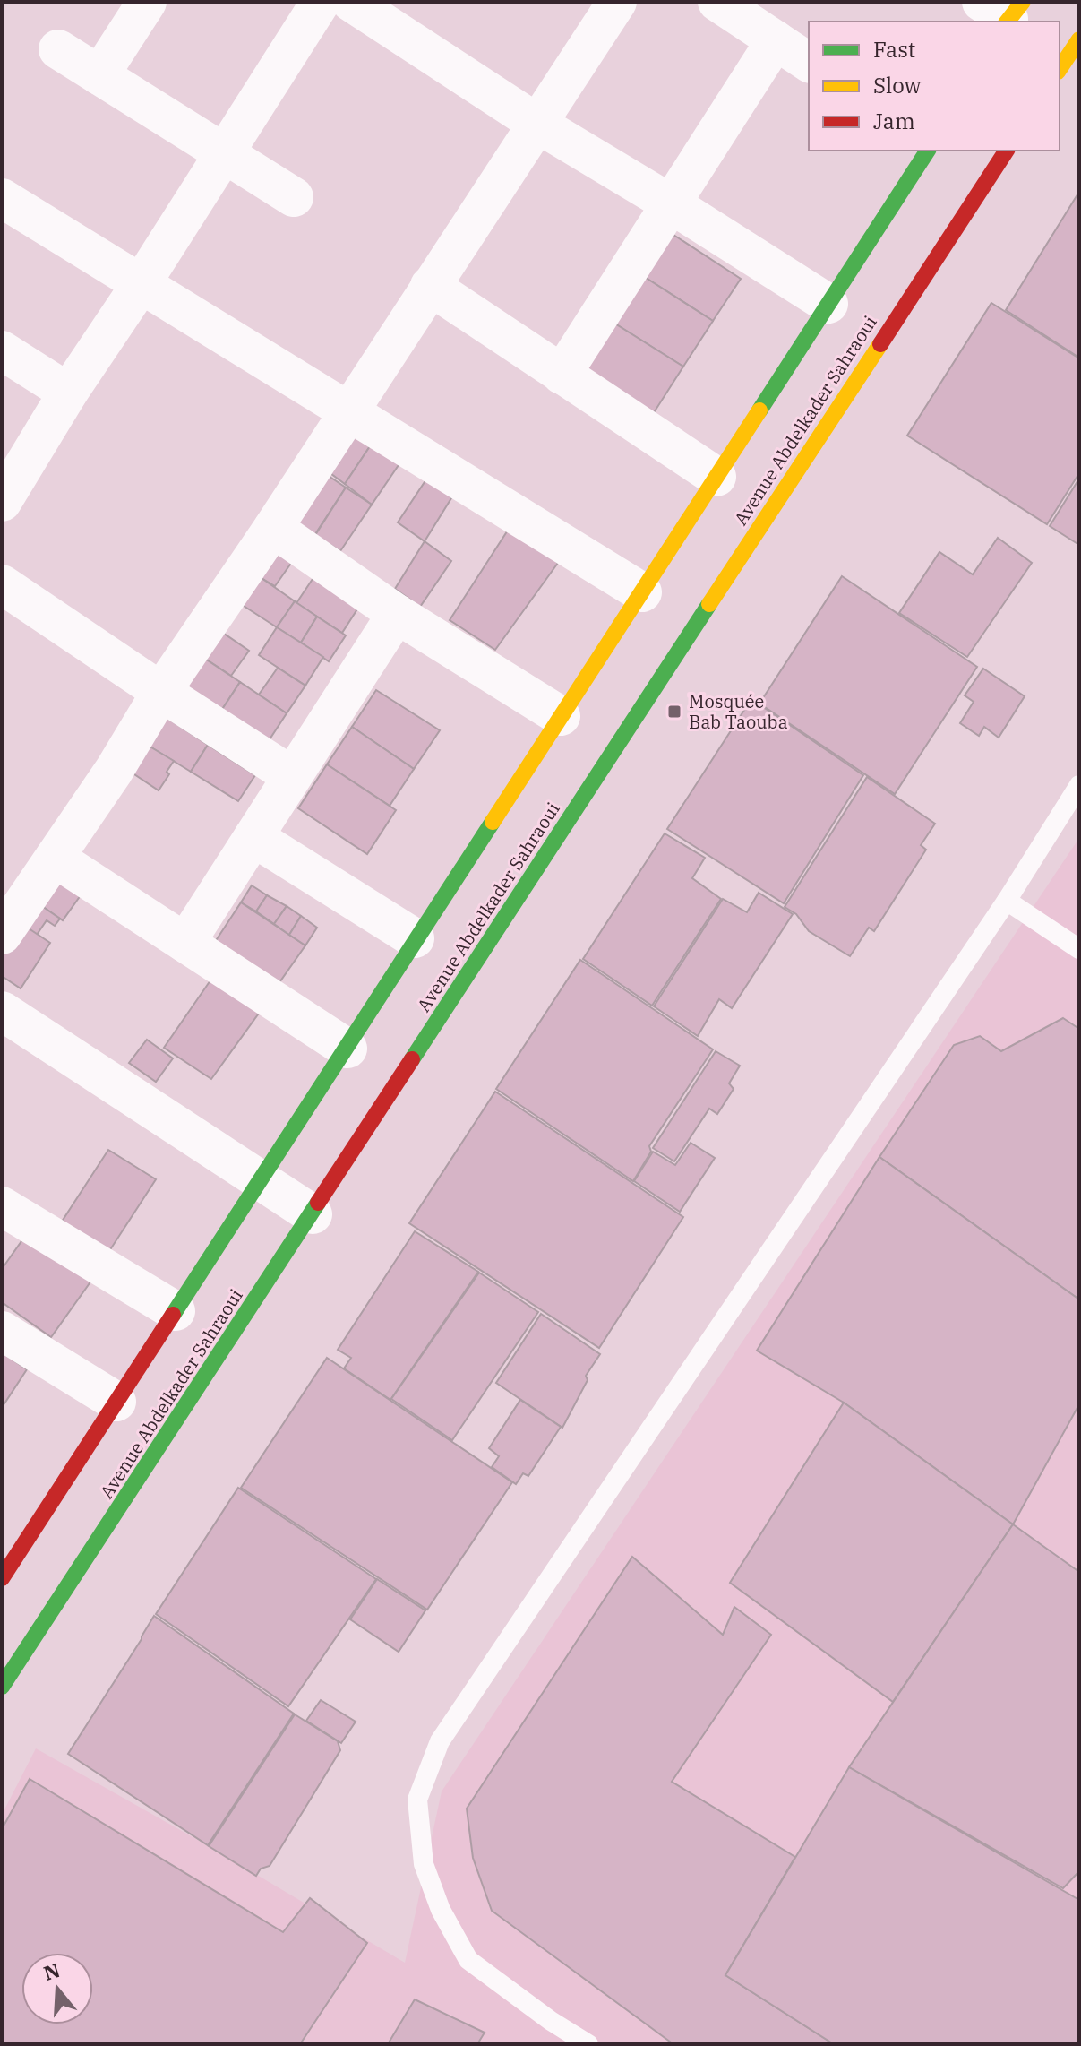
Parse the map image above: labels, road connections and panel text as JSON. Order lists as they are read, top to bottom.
{
  "streets": {
    "main road": ["Avenue Abdelkader Sahraoui"]
  },
  "places": {
    "transit": ["Mosquée Bab Taouba"]
  },
  "legend": ["Fast", "Slow", "Jam"],
  "north": "top"
}
